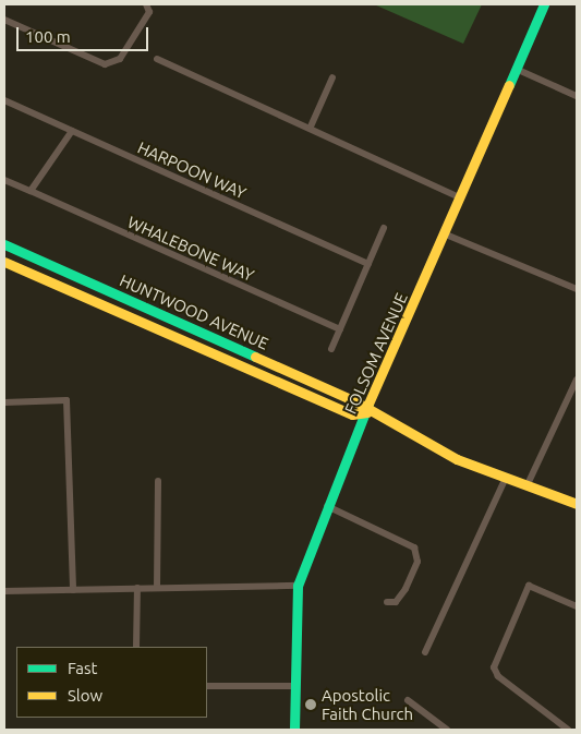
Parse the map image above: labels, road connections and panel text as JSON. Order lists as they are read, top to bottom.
{
  "streets": {
    "street": [
      "HARPOON WAY",
      "WHALEBONE WAY",
      "HUNTWOOD AVENUE",
      "FOLSOM AVENUE"
    ]
  },
  "crossings": [
    ["HUNTWOOD AVENUE", "FOLSOM AVENUE"]
  ],
  "places": ["Apostolic Faith Church"],
  "legend": ["Fast", "Slow"],
  "scale_bar": "100 m"
}
